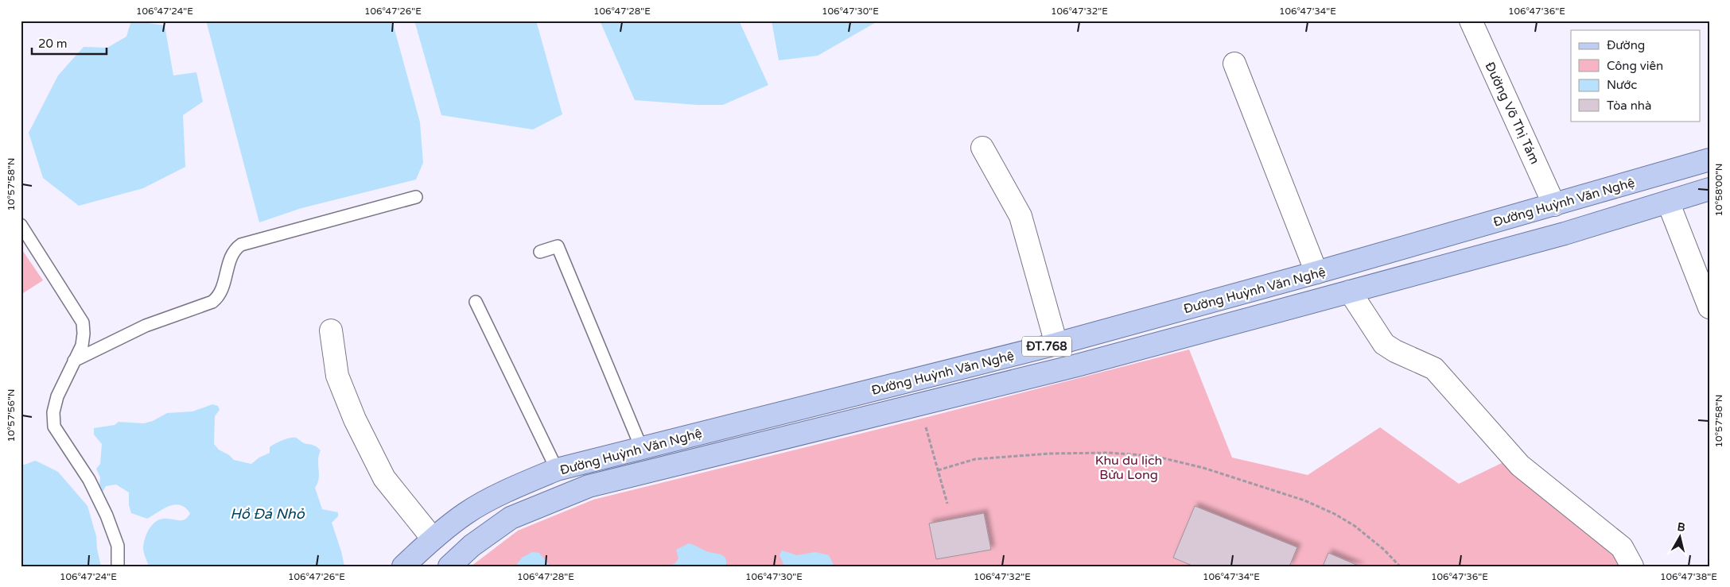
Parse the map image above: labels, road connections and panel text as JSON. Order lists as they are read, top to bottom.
{
  "streets": {
    "main road": ["Đường Huỳnh Văn Nghệ", "ĐT.768"],
    "street": ["Đường Võ Thị Tám"]
  },
  "crossings": [
    ["Đường Võ Thị Tám", "Đường Huỳnh Văn Nghệ"]
  ],
  "water": ["Hồ Đá Nhỏ"],
  "parks": ["Khu du lịch Bửu Long"],
  "legend": [
    "Đường",
    "Công viên",
    "Nước",
    "Tòa nhà"
  ],
  "scale_bar": "20 m",
  "north": "top",
  "coordinates": [
    "106°47'24\"E",
    "106°47'26\"E",
    "106°47'28\"E",
    "106°47'30\"E",
    "106°47'32\"E",
    "106°47'34\"E",
    "106°47'36\"E",
    "10°57'58\"N",
    "10°58'00\"N",
    "10°57'56\"N",
    "106°47'38\"E"
  ]
}
